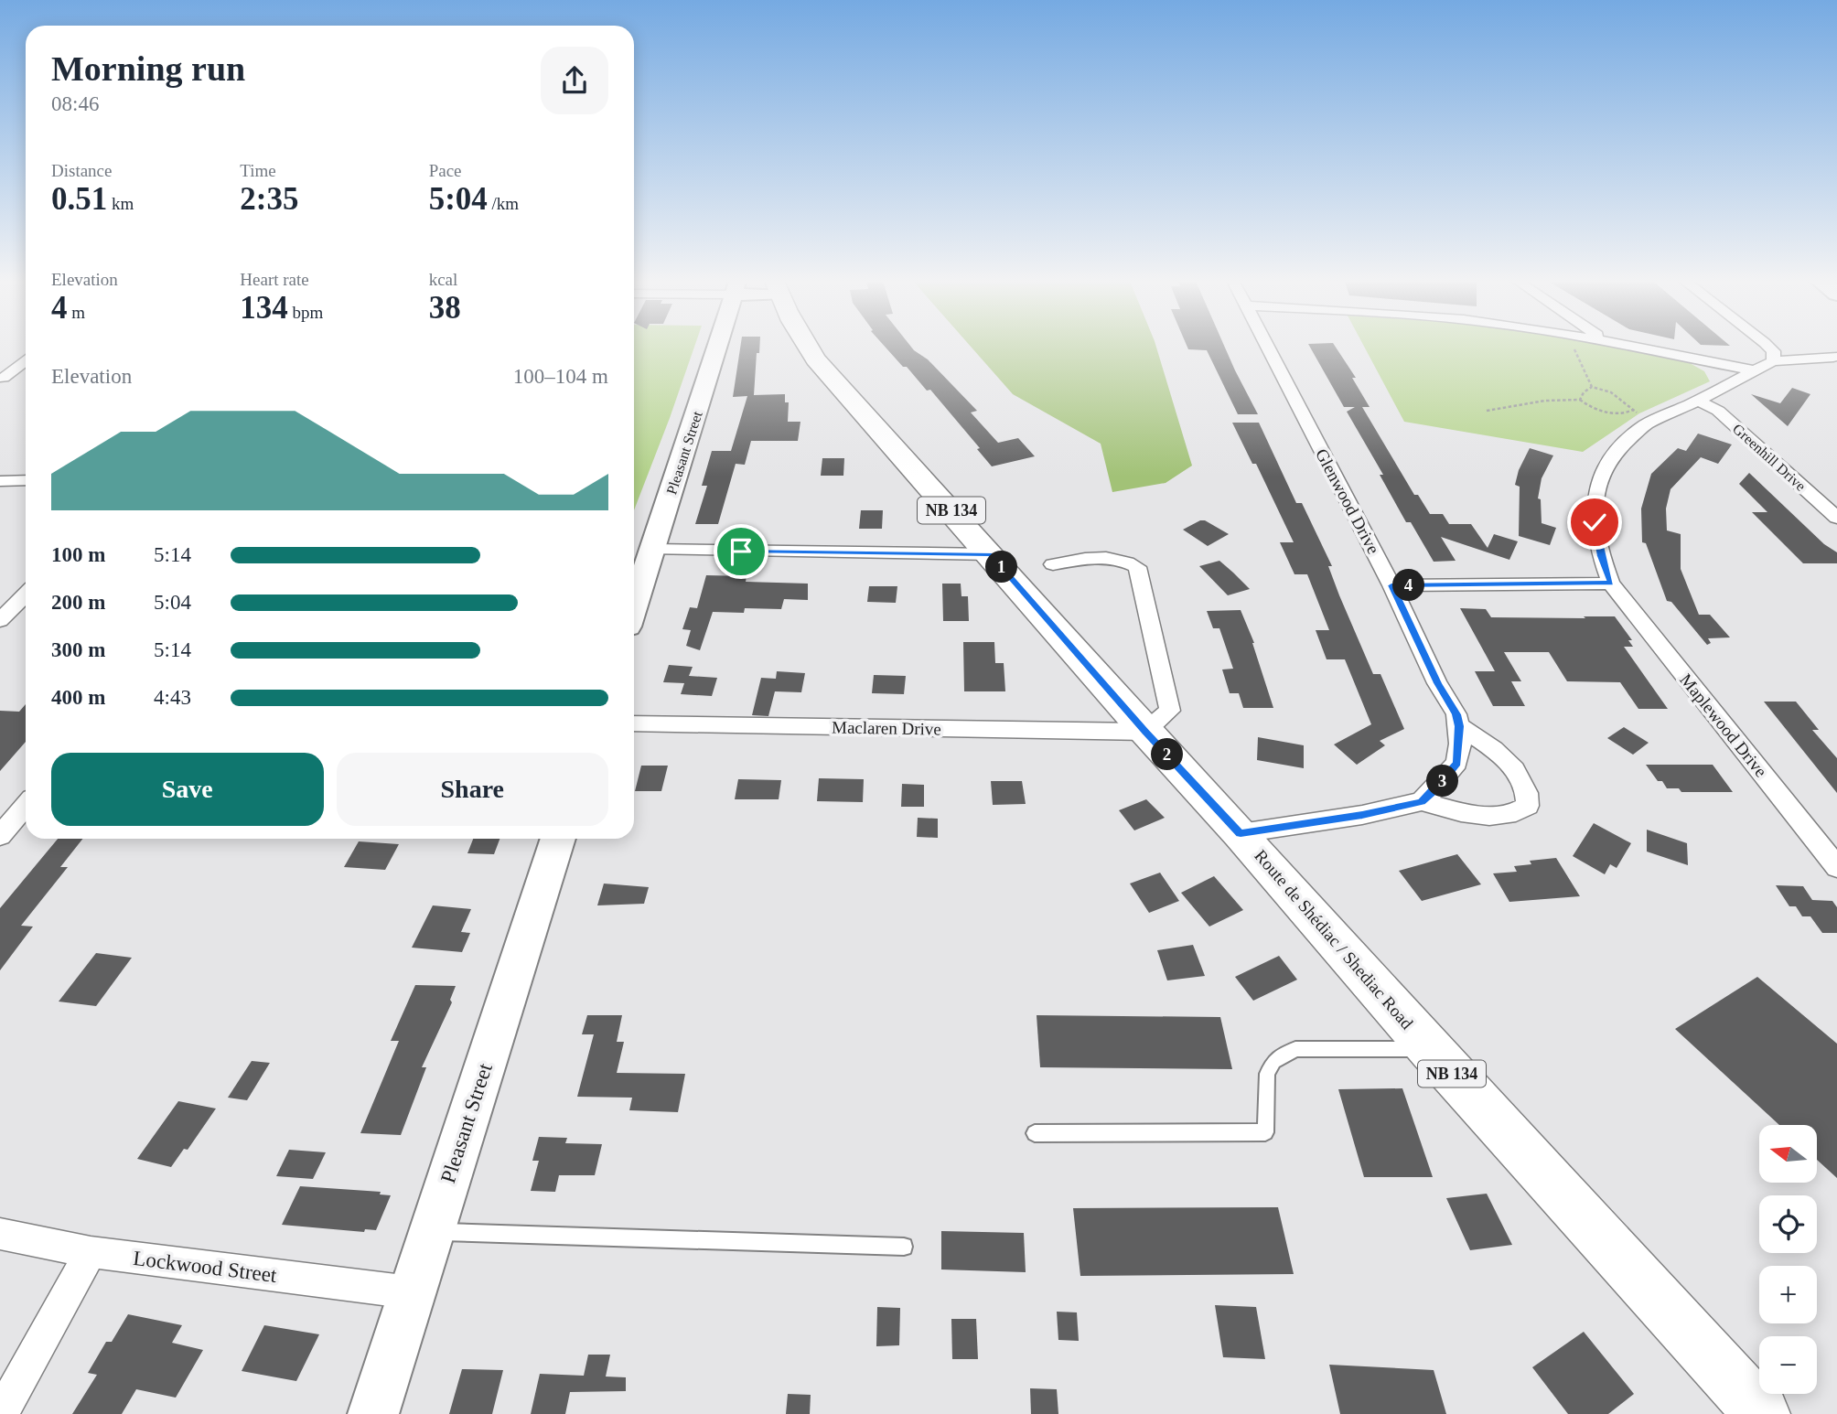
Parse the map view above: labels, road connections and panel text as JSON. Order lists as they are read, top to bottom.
{
  "streets": {
    "main road": ["NB 134", "Route de Shédiac / Shediac Road"],
    "street": [
      "Pleasant Street",
      "Greenhill Drive",
      "Glenwood Drive",
      "Maplewood Drive",
      "Maclaren Drive",
      "Lockwood Street"
    ]
  },
  "crossings": [
    ["Pleasant Street", "Lockwood Street"],
    ["Greenhill Drive", "Maplewood Drive"],
    ["Maclaren Drive", "Route de Shédiac / Shediac Road"]
  ],
  "north": "left",
  "page": {
    "heading": ["Morning run", "08:46"],
    "stats": [
      ["Distance", "0.51 km"],
      ["Time", "2:35"],
      ["Pace", "5:04 /km"],
      ["Elevation", "4 m"],
      ["Heart rate", "134 bpm"],
      ["kcal", "38"]
    ],
    "chart": ["Elevation", "100–104 m"],
    "list": [
      {
        "name": "100 m",
        "note": "5:14"
      },
      {
        "name": "200 m",
        "note": "5:04"
      },
      {
        "name": "300 m",
        "note": "5:14"
      },
      {
        "name": "400 m",
        "note": "4:43"
      }
    ],
    "pins": [
      "1",
      "4",
      "2",
      "3"
    ],
    "buttons": ["Save", "Share"],
    "map_buttons": ["+", "−"]
  }
}
